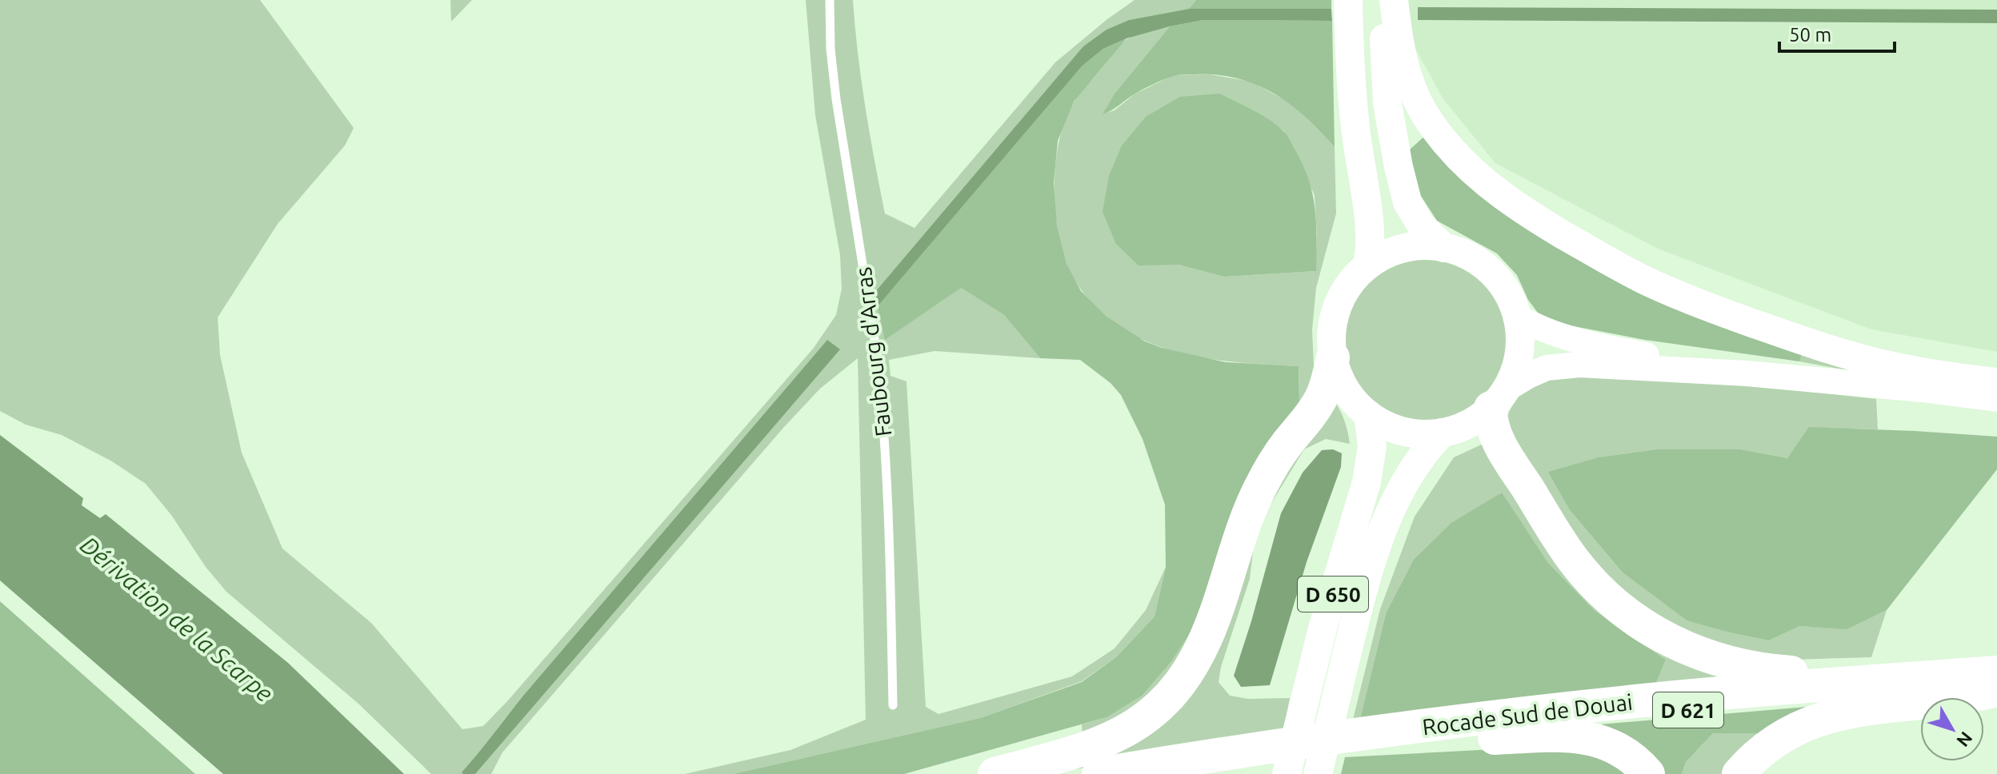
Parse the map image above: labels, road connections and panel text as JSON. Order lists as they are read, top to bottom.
{
  "streets": {
    "highway": ["D 621", "Rocade Sud de Douai"],
    "main road": ["D 650"],
    "lane": ["Faubourg d'Arras"]
  },
  "water": ["Dérivation de la Scarpe"],
  "scale_bar": "50 m",
  "north": "bottom right"
}
